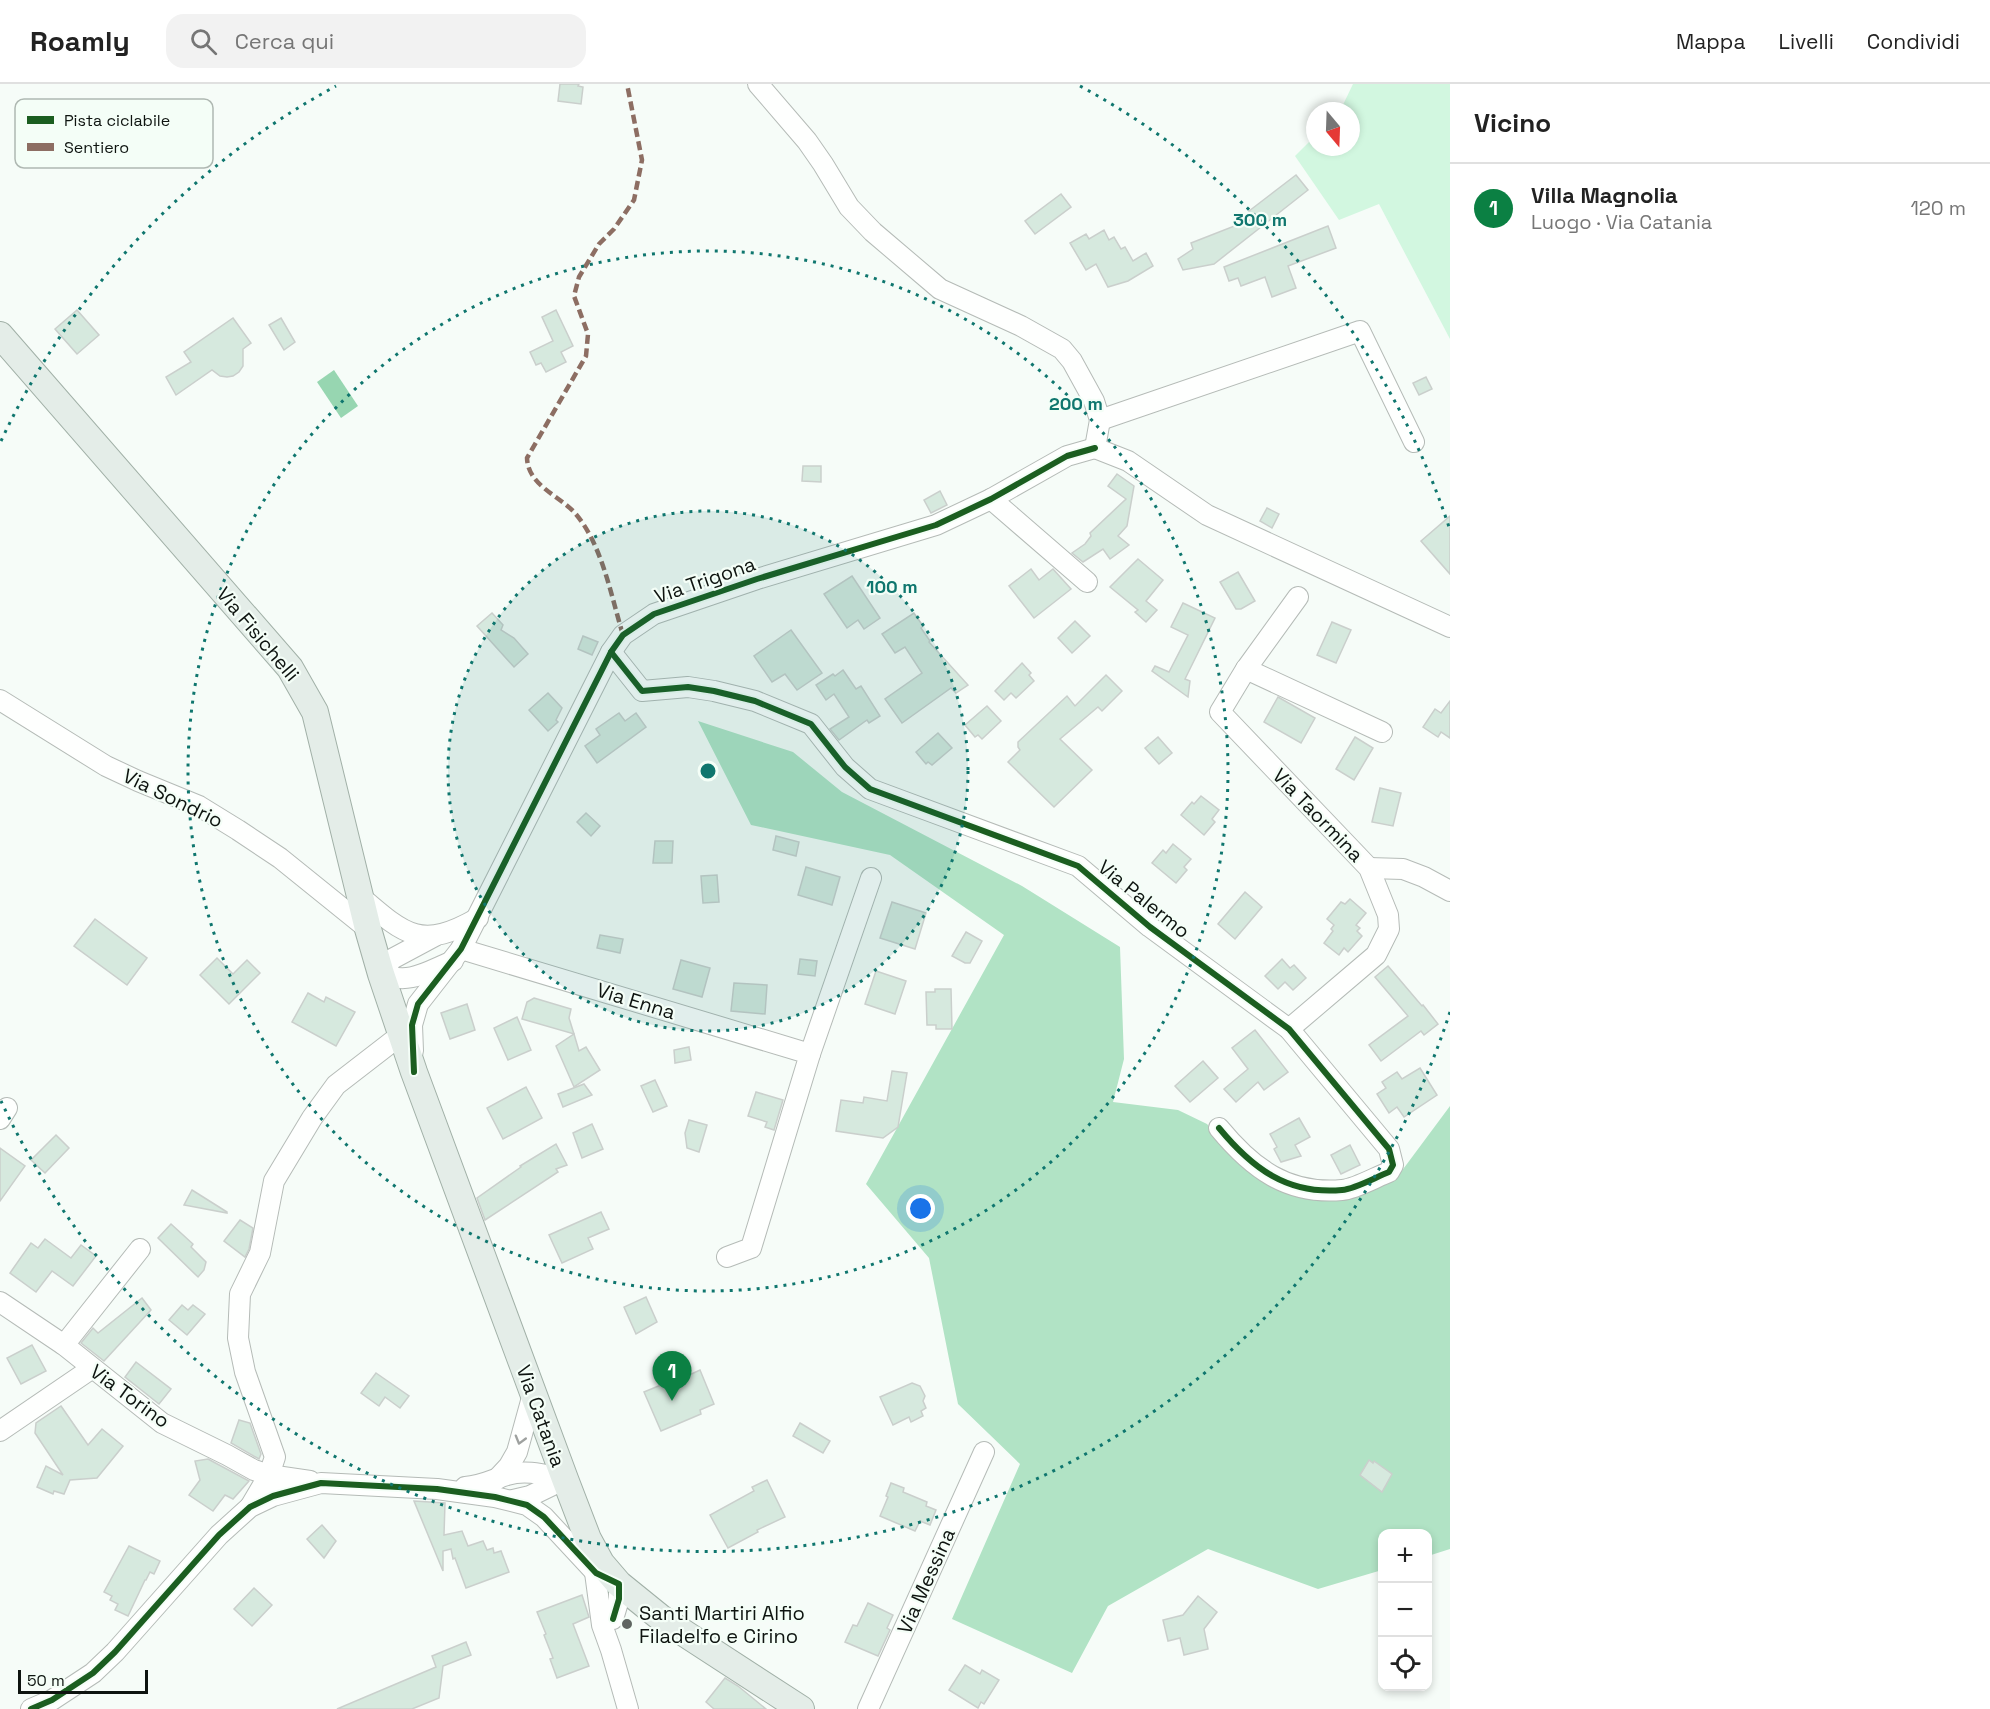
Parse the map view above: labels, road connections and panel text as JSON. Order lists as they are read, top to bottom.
{
  "streets": {
    "main road": ["Via Fisichelli", "Via Catania"],
    "street": [
      "Via Trigona",
      "Via Sondrio",
      "Via Taormina",
      "Via Palermo",
      "Via Enna",
      "Via Torino",
      "Via Messina"
    ]
  },
  "crossings": [
    ["Via Trigona", "Via Palermo"],
    ["Via Trigona", "Via Enna"],
    ["Via Trigona", "Via Catania"],
    ["Via Fisichelli", "Via Sondrio"],
    ["Via Fisichelli", "Via Catania"],
    ["Via Taormina", "Via Palermo"]
  ],
  "places": ["Santi Martiri Alfio Filadelfo e Cirino"],
  "legend": ["Pista ciclabile", "Sentiero"],
  "scale_bar": "50 m",
  "north": "bottom",
  "page": {
    "header": "Roamly",
    "search": "Cerca qui",
    "nav": ["Mappa", "Livelli", "Condividi"],
    "heading": "Vicino",
    "list": [
      {
        "mark": "1",
        "name": "Villa Magnolia",
        "note": "Luogo · Via Catania",
        "value": "120 m"
      }
    ],
    "pins": "1",
    "map_buttons": ["+", "−"],
    "scale": "50 m"
  },
  "rings": ["300 m", "200 m", "100 m"]
}
